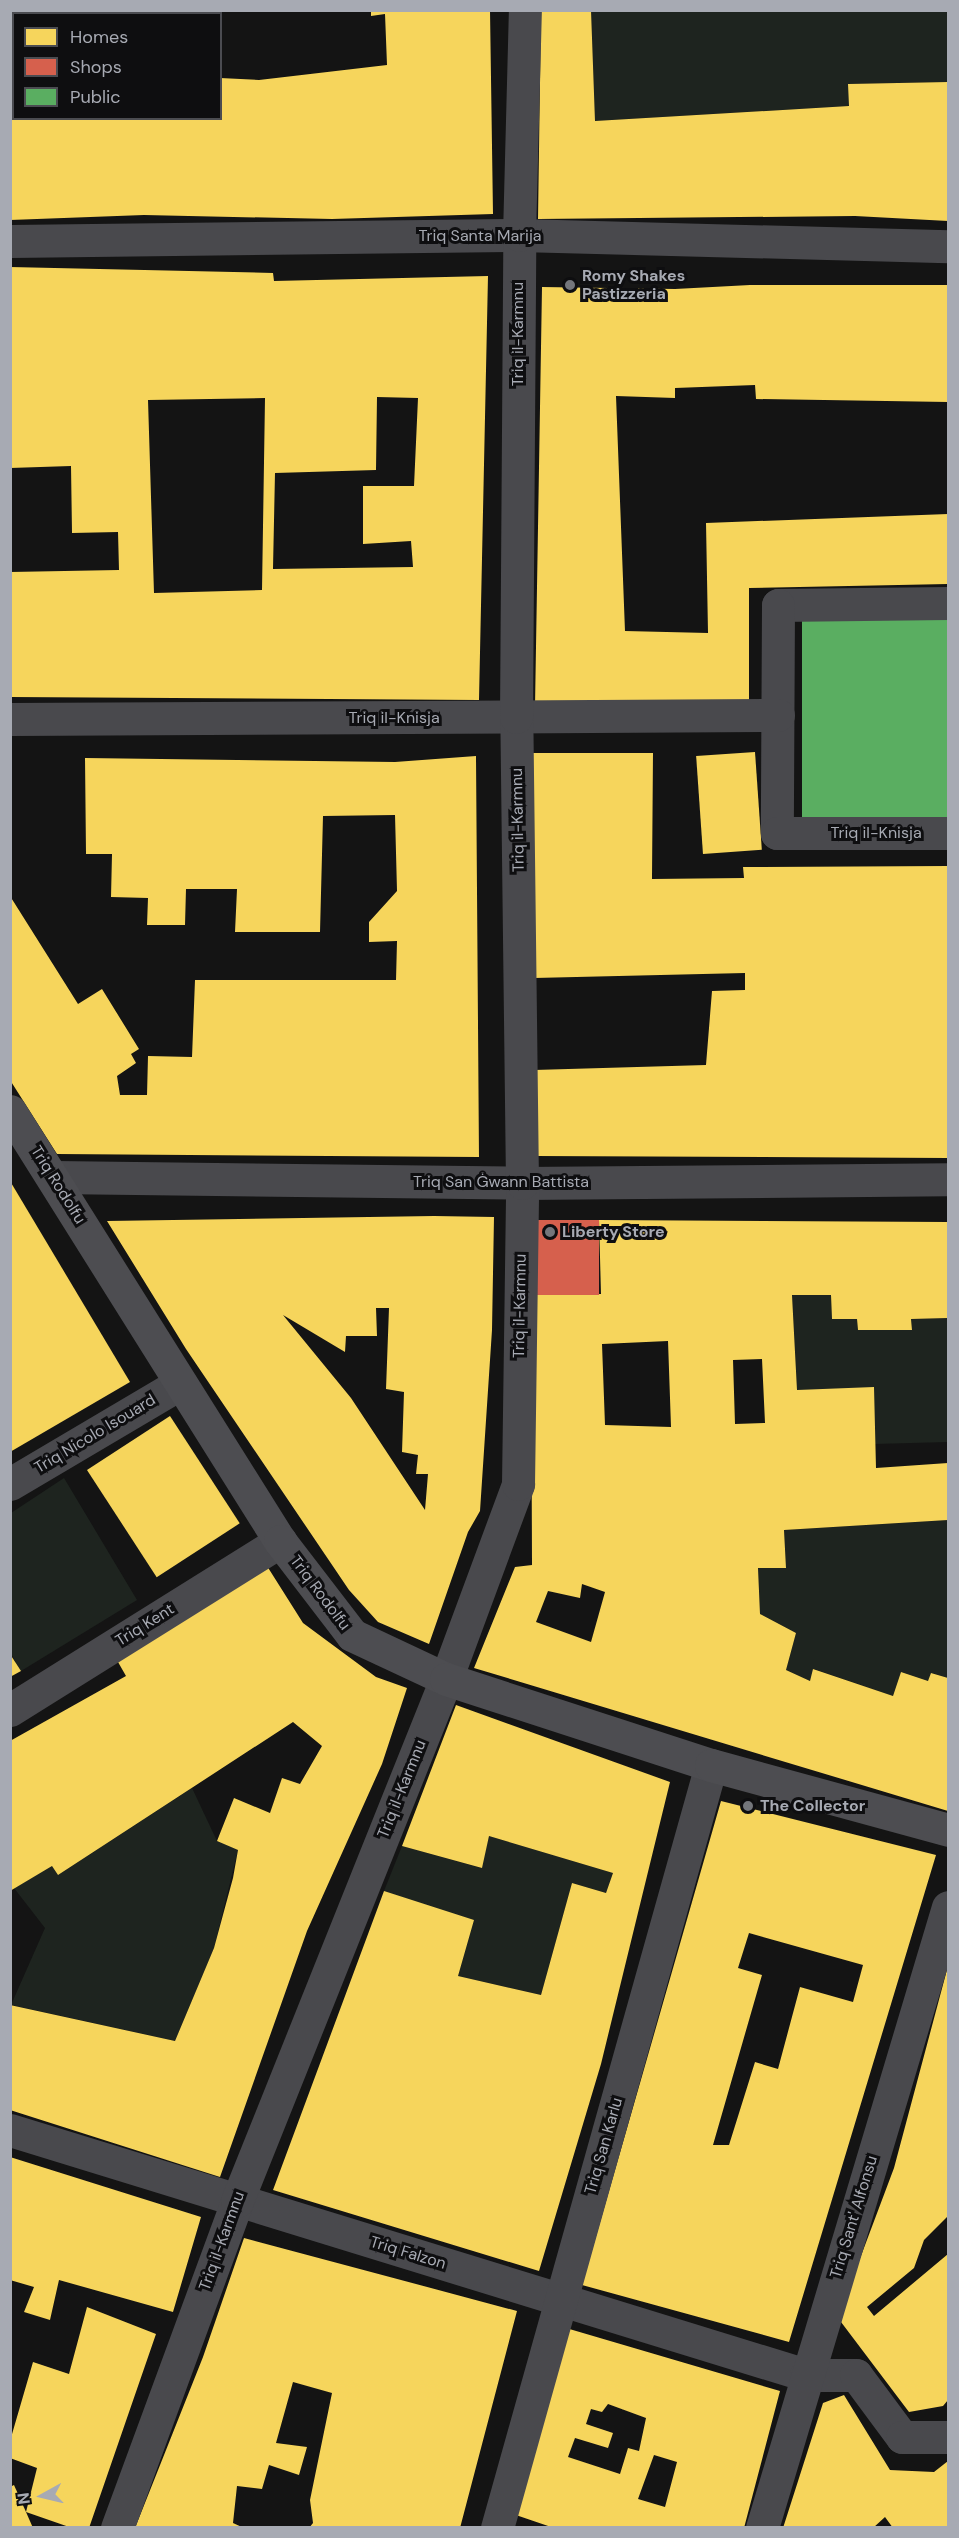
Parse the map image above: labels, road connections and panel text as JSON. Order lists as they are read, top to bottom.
{
  "streets": {
    "street": [
      "Triq Santa Marija",
      "Triq il-Karmnu",
      "Triq il-Knisja",
      "Triq San Ġwann Battista",
      "Triq Rodolfu",
      "Triq Nicolo Isouard",
      "Triq Kent",
      "Triq San Karlu",
      "Triq Sant' Alfonsu",
      "Triq Falzon"
    ]
  },
  "crossings": [
    ["Triq Santa Marija", "Triq il-Karmnu"],
    ["Triq il-Karmnu", "Triq il-Knisja"],
    ["Triq il-Karmnu", "Triq San Ġwann Battista"],
    ["Triq il-Karmnu", "Triq Rodolfu"],
    ["Triq il-Karmnu", "Triq Falzon"],
    ["Triq San Ġwann Battista", "Triq Rodolfu"],
    ["Triq Rodolfu", "Triq Nicolo Isouard"],
    ["Triq Rodolfu", "Triq Kent"],
    ["Triq Rodolfu", "Triq San Karlu"],
    ["Triq San Karlu", "Triq Falzon"],
    ["Triq Sant' Alfonsu", "Triq Falzon"]
  ],
  "places": ["Romy Shakes Pastizzeria", "Liberty Store", "The Collector"],
  "legend": ["Homes", "Shops", "Public"],
  "north": "left"
}
